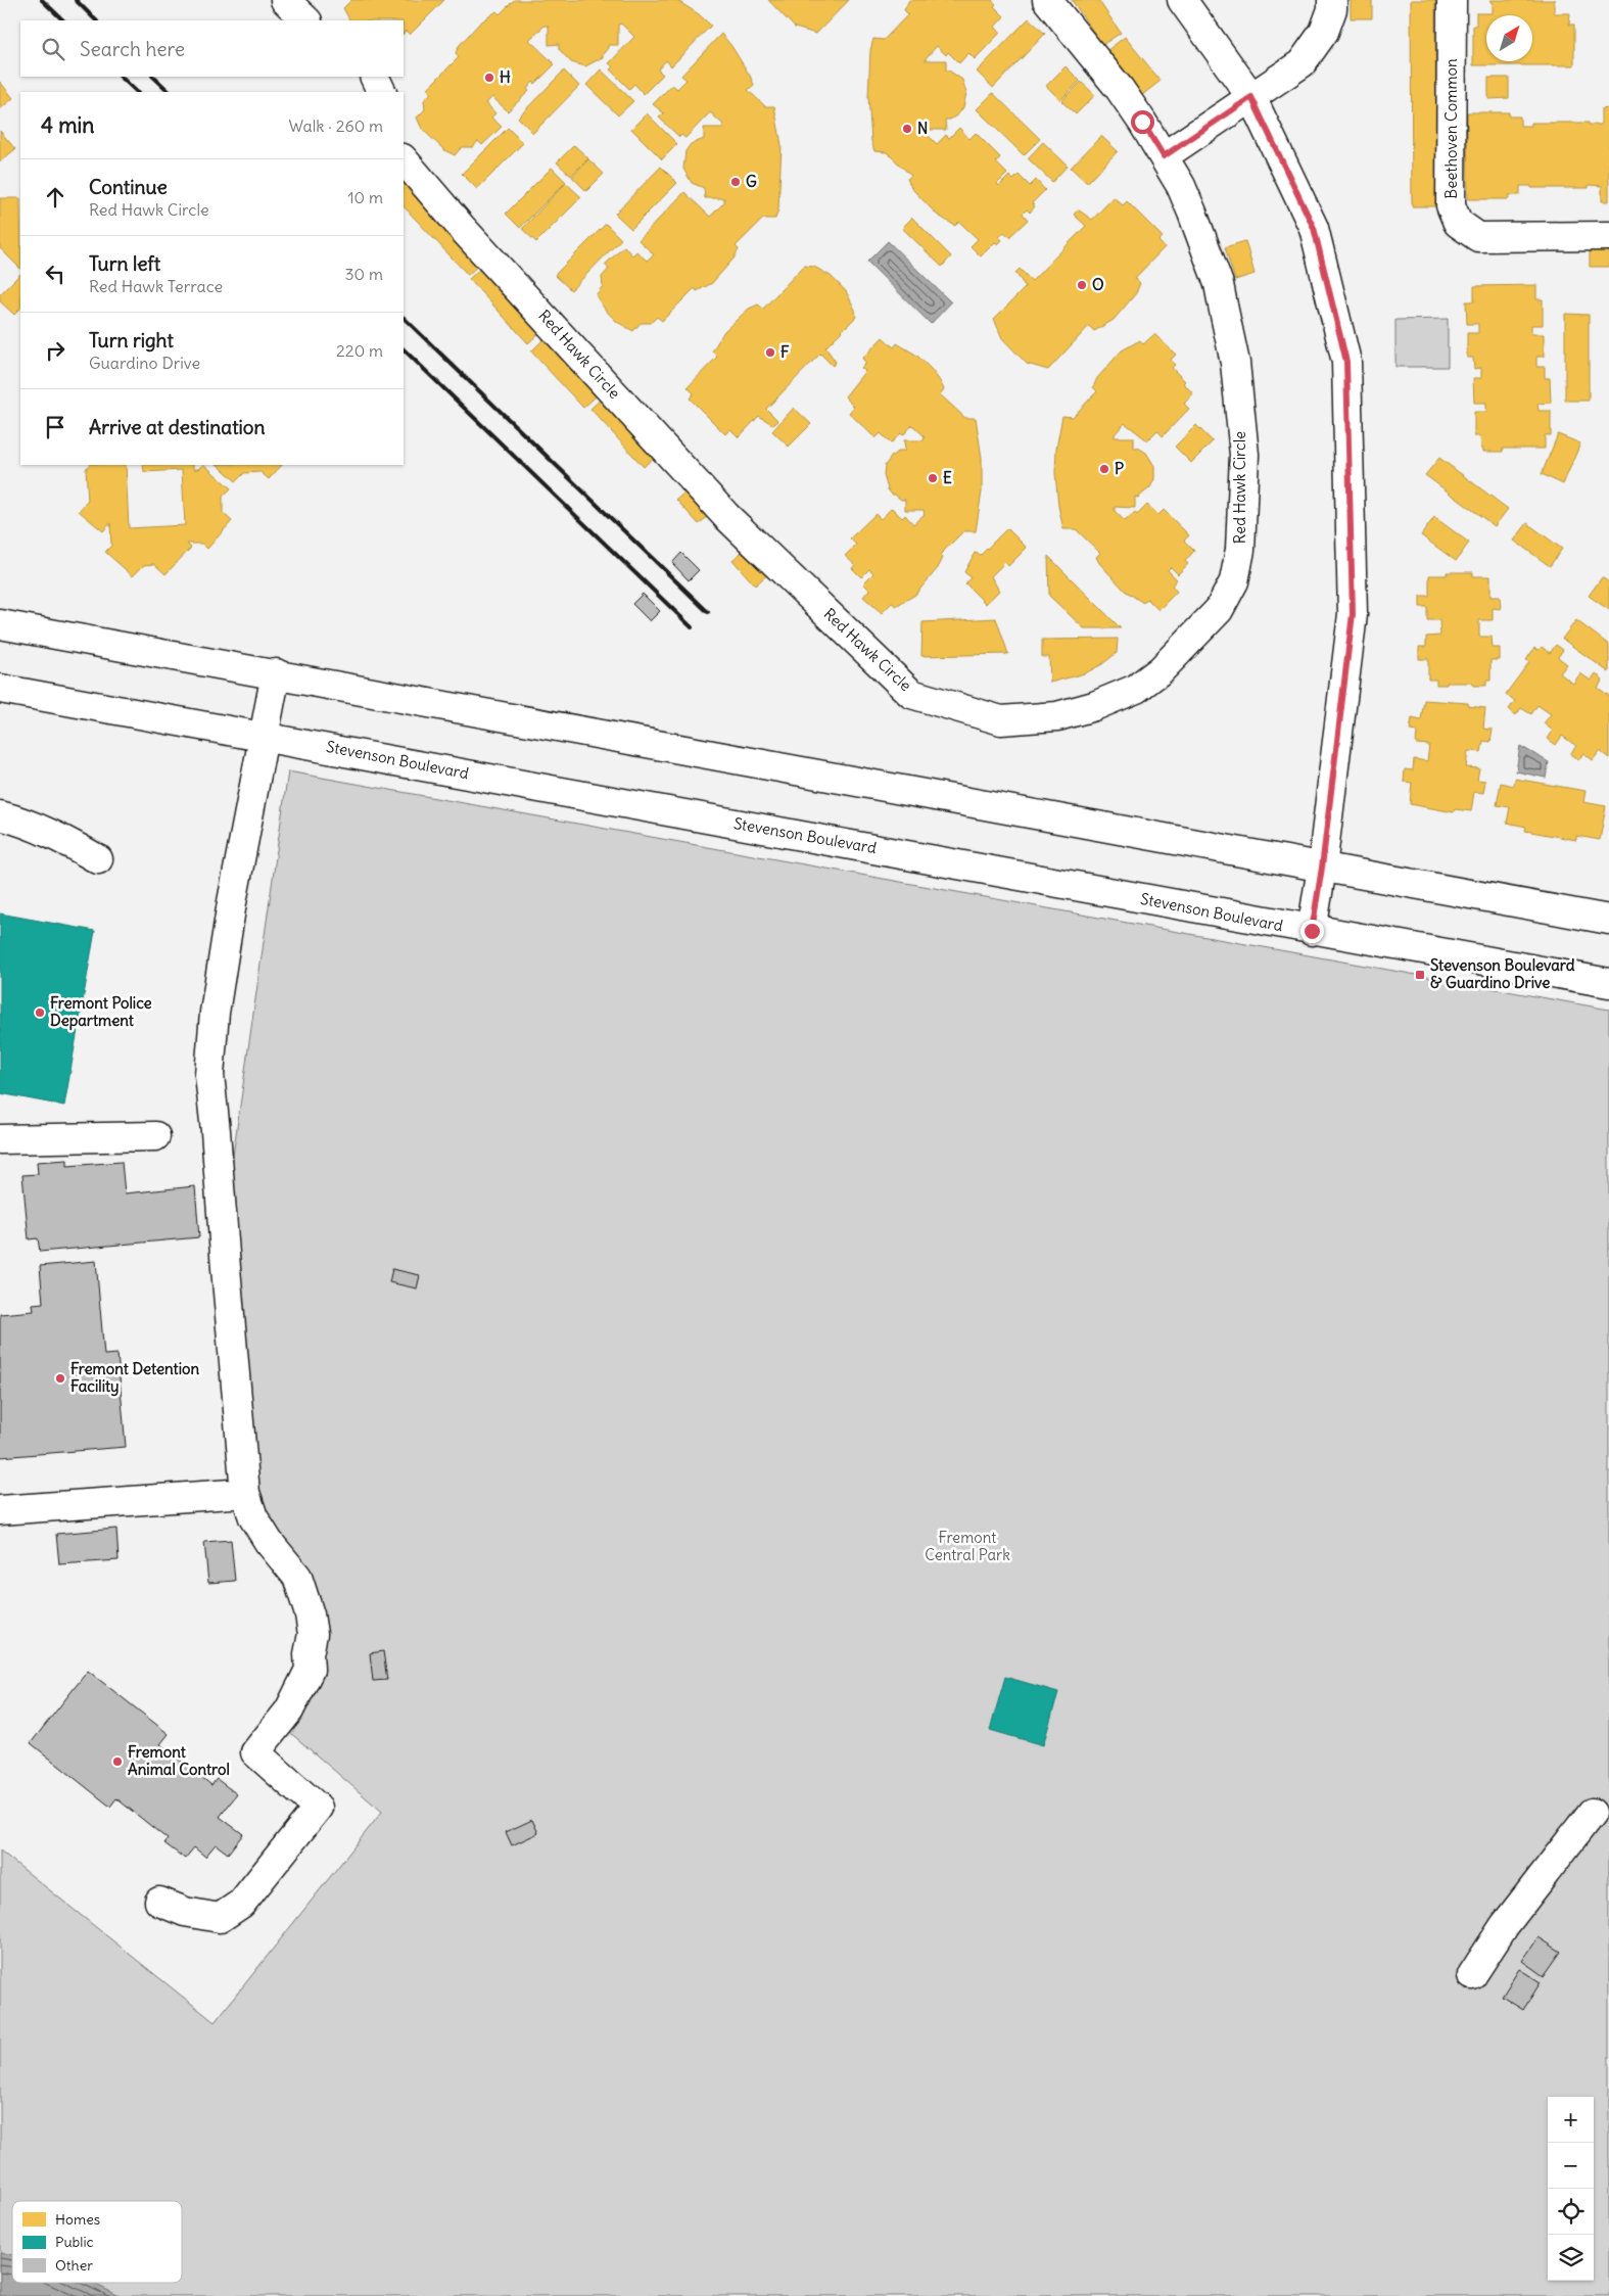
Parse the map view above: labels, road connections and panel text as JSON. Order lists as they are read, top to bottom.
{
  "streets": {
    "street": ["Beethoven Common", "Red Hawk Circle", "Stevenson Boulevard"]
  },
  "parks": ["Fremont Central Park"],
  "places": {
    "other": [
      "H",
      "N",
      "G",
      "O",
      "F",
      "P",
      "E",
      "Fremont Police Department",
      "Fremont Detention Facility",
      "Fremont Animal Control"
    ],
    "transit": ["Stevenson Boulevard & Guardino Drive"]
  },
  "legend": ["Homes", "Public", "Other"],
  "north": "top right",
  "page": {
    "search": "Search here",
    "heading": ["4 min", "Walk · 260 m"],
    "list": [
      ["Continue", "Red Hawk Circle", "10 m"],
      ["Turn left", "Red Hawk Terrace", "30 m"],
      ["Turn right", "Guardino Drive", "220 m"],
      "Arrive at destination"
    ],
    "map_buttons": ["+", "−"]
  }
}
